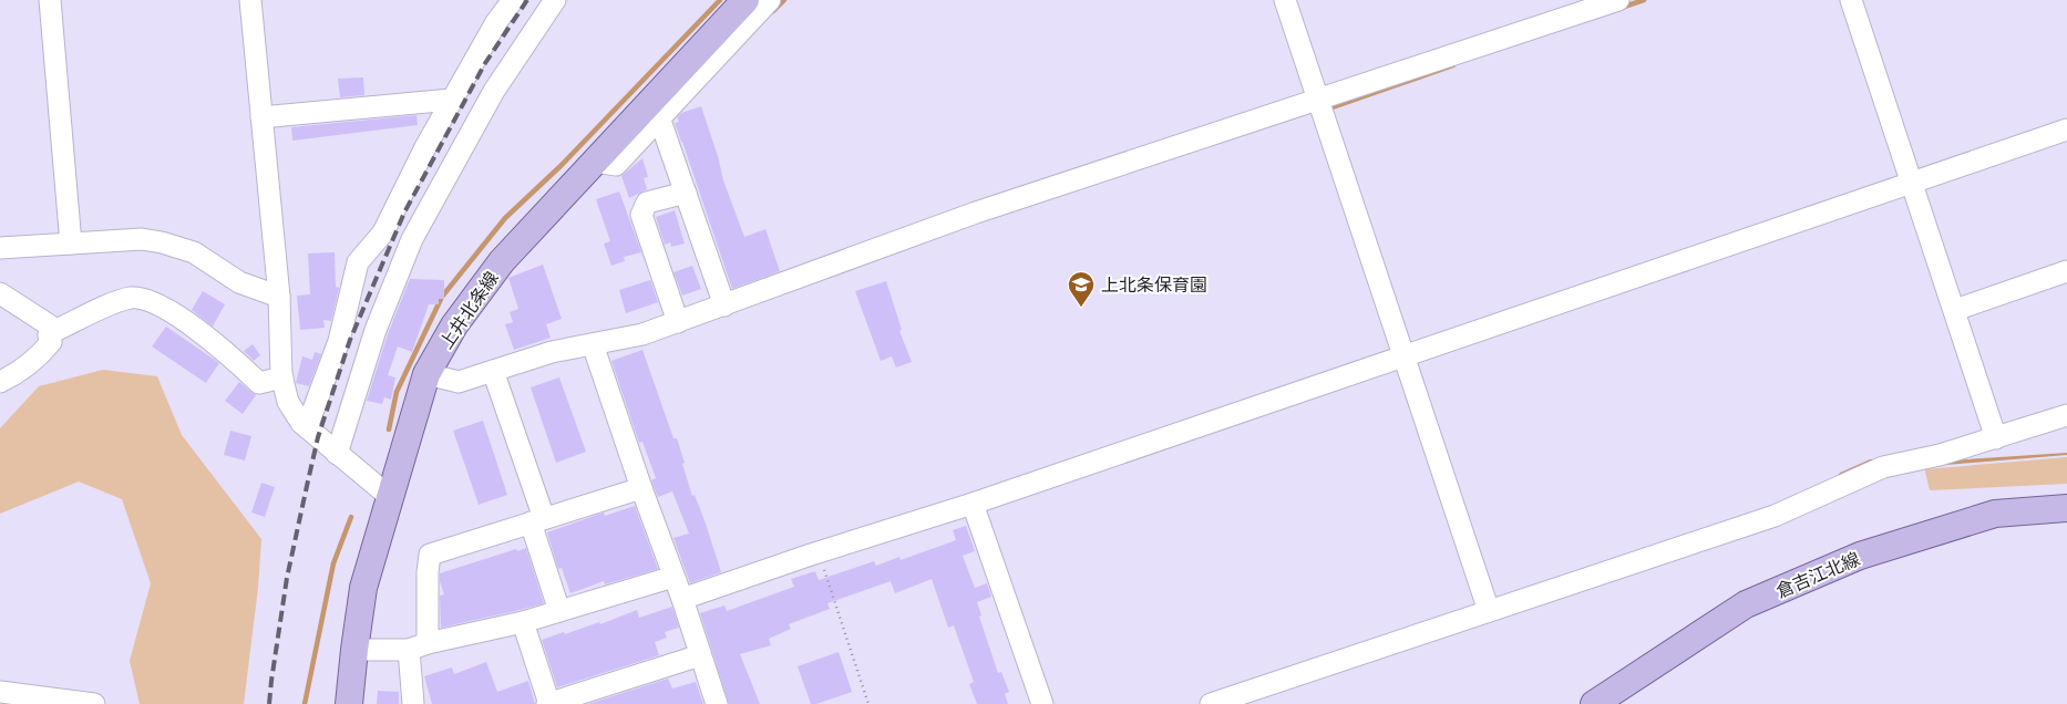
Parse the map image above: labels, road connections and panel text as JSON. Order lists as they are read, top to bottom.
{
  "streets": {
    "main road": ["上井北条線", "倉吉江北線"]
  },
  "places": {
    "school or university": ["上北条保育園"]
  }
}
